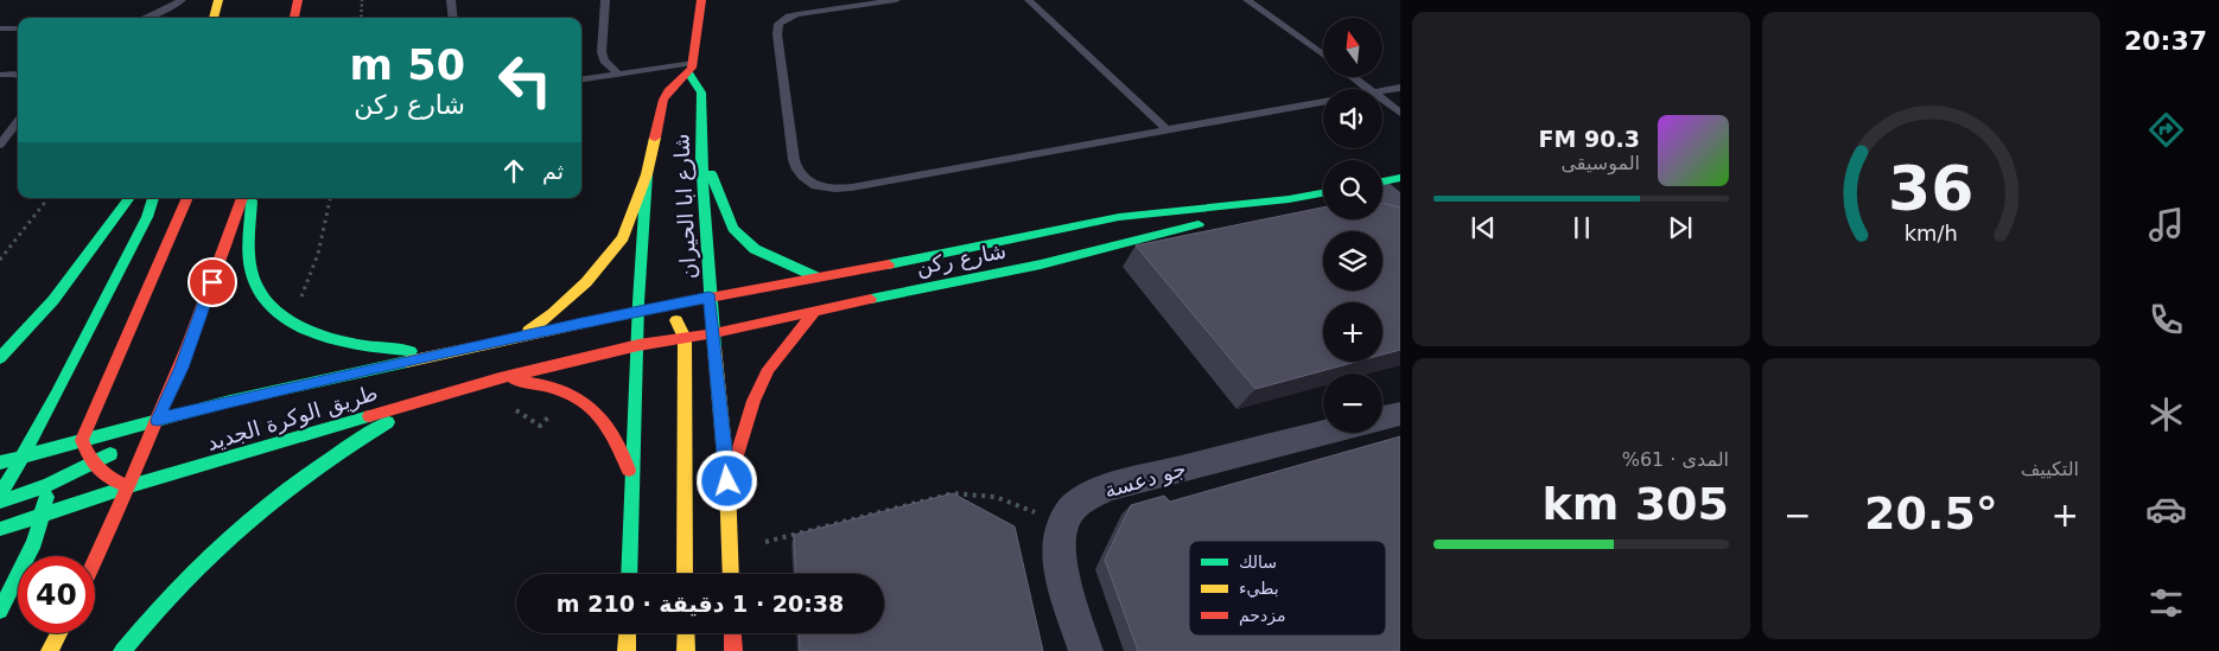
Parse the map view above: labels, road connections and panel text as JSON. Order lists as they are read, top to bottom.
{
  "streets": {
    "street": [
      "شارع ابا الحيران",
      "شارع ركن",
      "طريق الوكرة الجديد",
      "جو دعسة"
    ]
  },
  "crossings": [
    ["شارع ابا الحيران", "شارع ركن"],
    ["شارع ركن", "طريق الوكرة الجديد"]
  ],
  "legend": ["سالك", "بطيء", "مزدحم"],
  "north": "top",
  "page": {
    "tabs": "20:37",
    "map_buttons": ["+", "−"],
    "turn": ["50 m", "شارع ركن"],
    "song": ["90.3 FM", "الموسيقى"],
    "then": "ثم",
    "tile": [
      "التكييف",
      ["المدى · 61%", "305 km"]
    ],
    "heat": ["−", "20.5°", "+"],
    "limit": "40",
    "trip": "20:38 · 1 دقيقة · 210 m",
    "gauge": ["36", "km/h"]
  }
}
